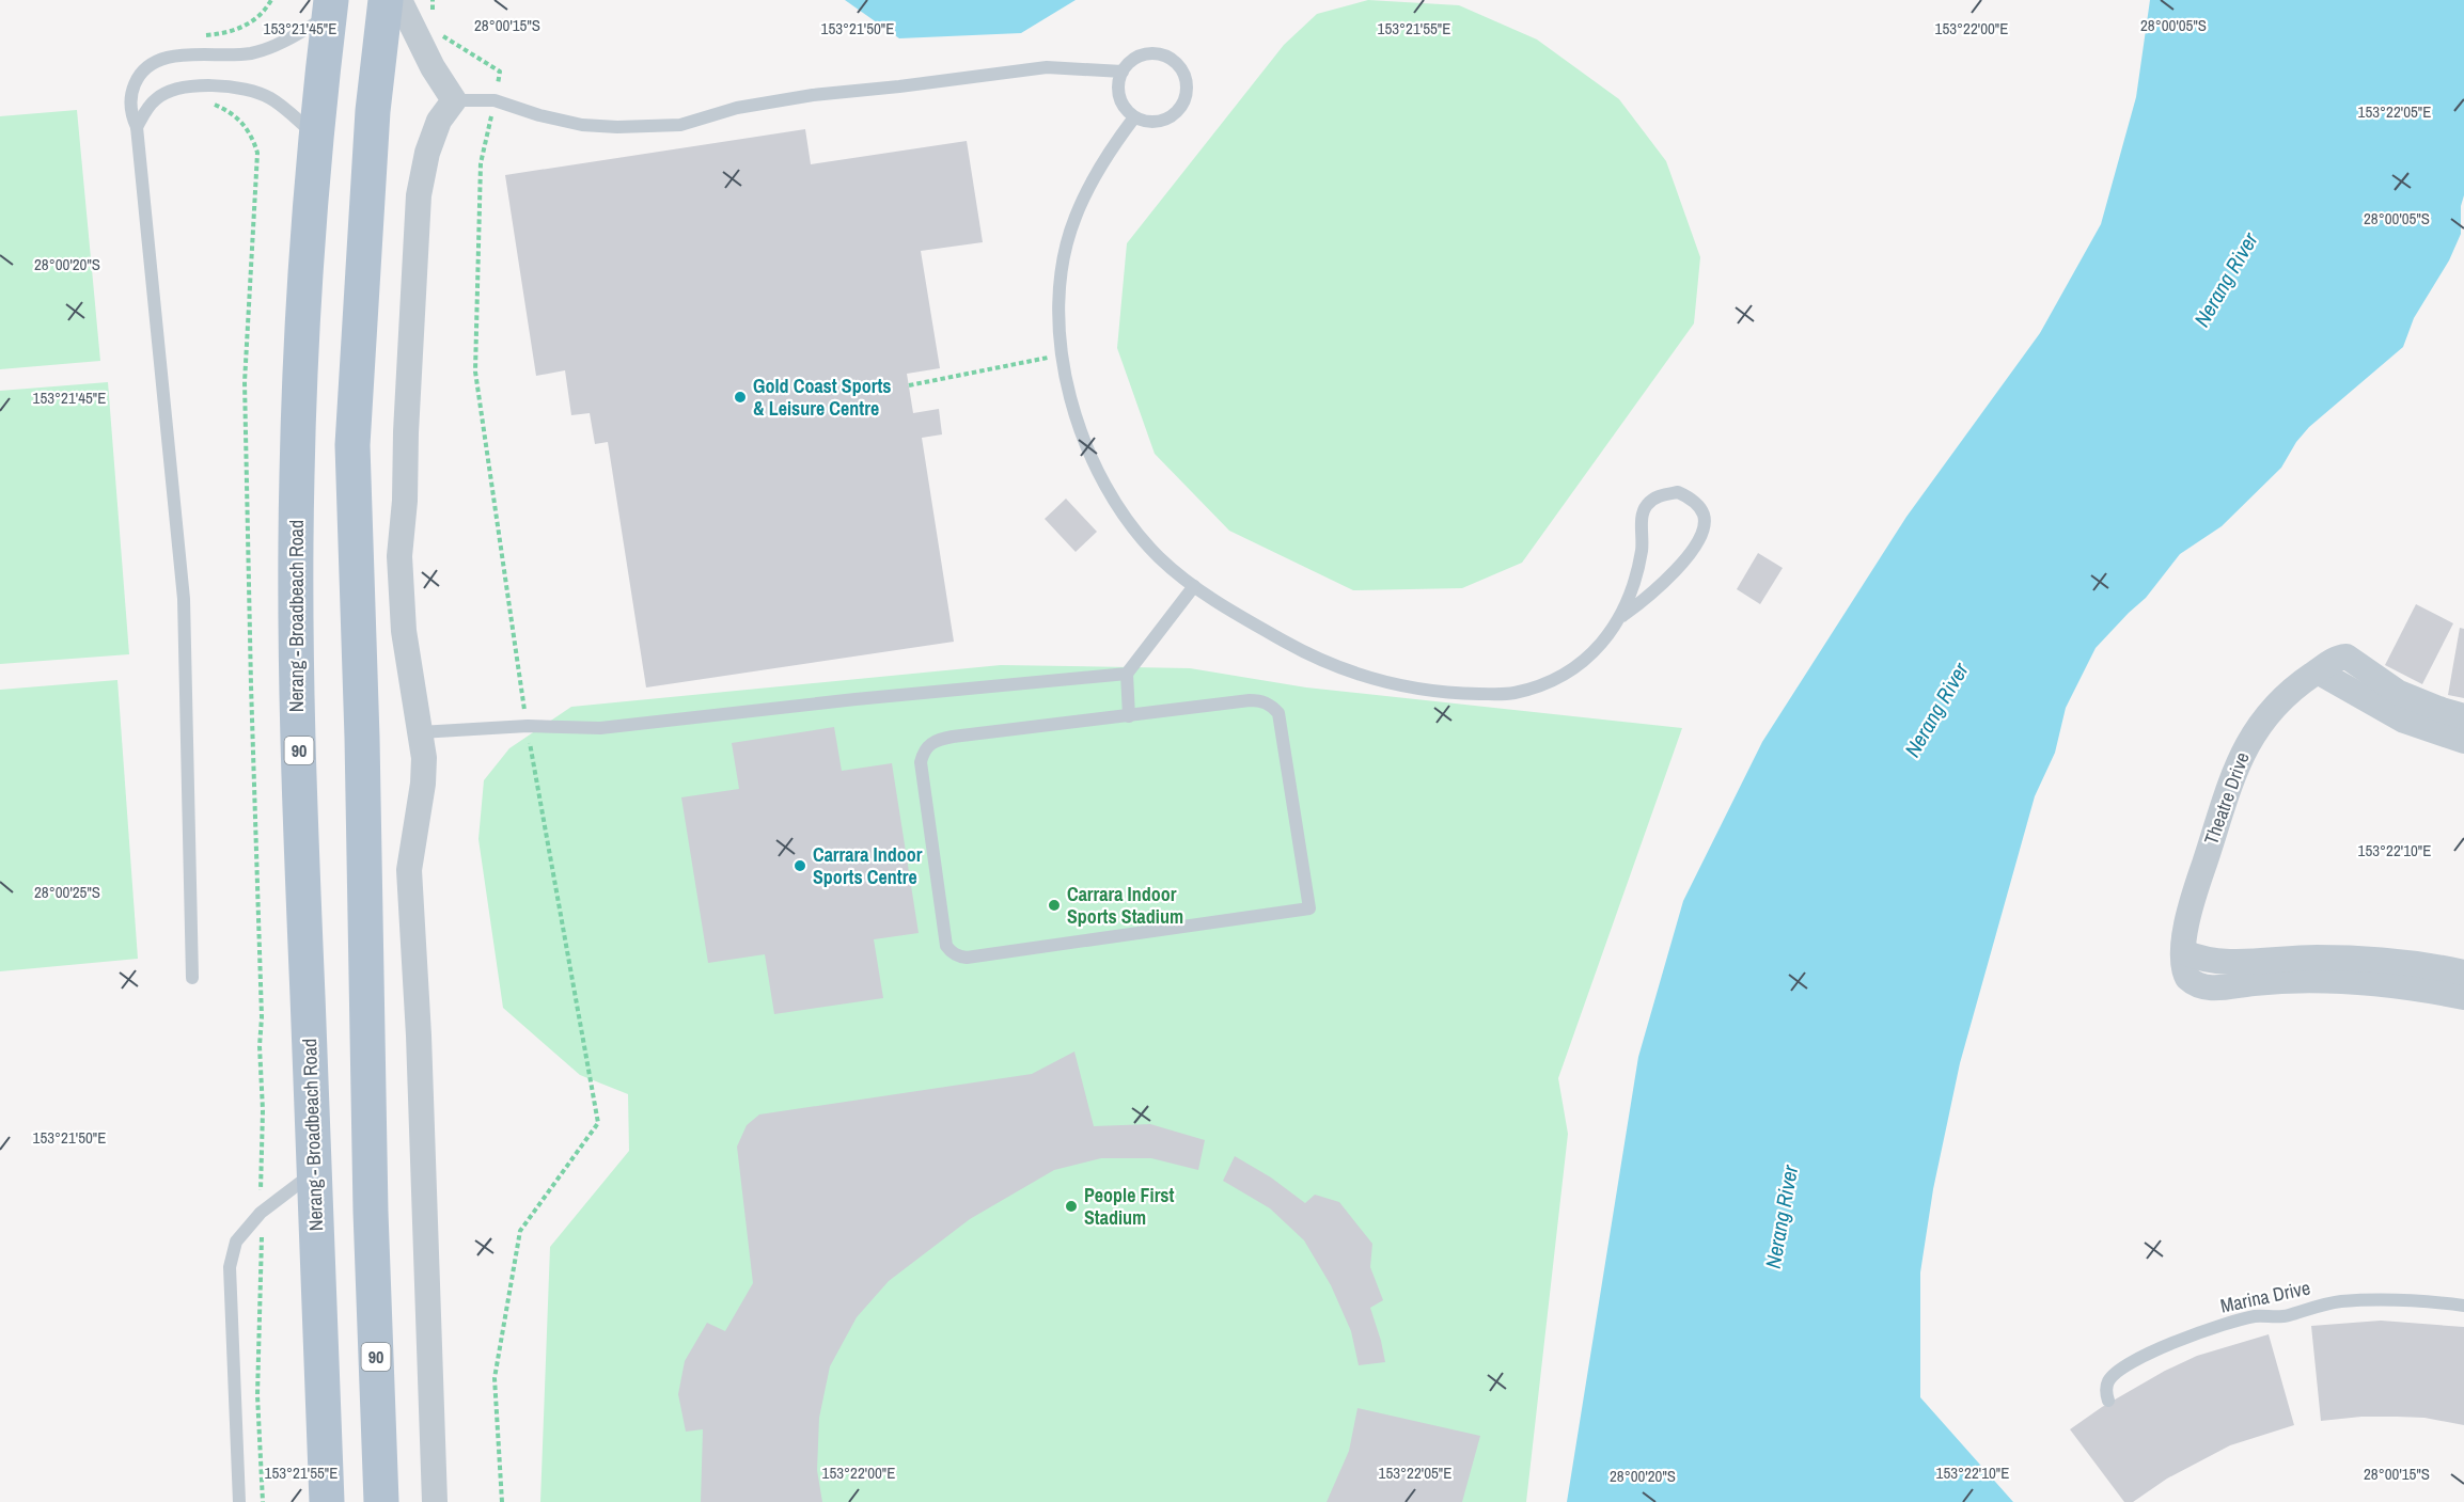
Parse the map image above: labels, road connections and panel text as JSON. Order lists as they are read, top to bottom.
{
  "streets": {
    "main road": ["Nerang - Broadbeach Road", "90"],
    "street": ["Theatre Drive"],
    "lane": ["Marina Drive"]
  },
  "water": ["Nerang River"],
  "places": [
    "Gold Coast Sports & Leisure Centre",
    "Carrara Indoor Sports Centre",
    "Carrara Indoor Sports Stadium",
    "People First Stadium"
  ],
  "coordinates": [
    "28°00'15\"S",
    "28°00'05\"S",
    "153°21'45\"E",
    "153°21'50\"E",
    "153°21'55\"E",
    "153°22'00\"E",
    "153°22'05\"E",
    "28°00'20\"S",
    "153°22'10\"E",
    "28°00'25\"S"
  ]
}
